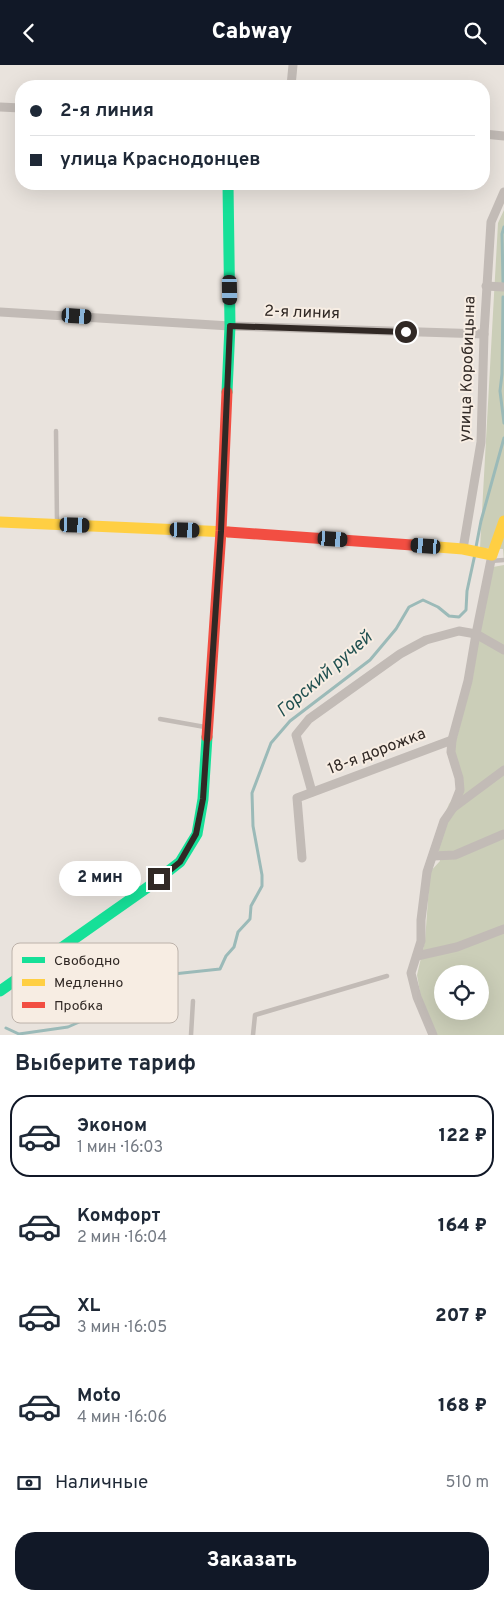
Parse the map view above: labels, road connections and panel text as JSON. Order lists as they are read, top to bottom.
{
  "streets": {
    "street": ["2-я линия", "улица Коробицына", "18-я дорожка"]
  },
  "crossings": [
    ["2-я линия", "улица Коробицына"],
    ["улица Коробицына", "18-я дорожка"]
  ],
  "water": ["Горский ручей"],
  "legend": ["Свободно", "Медленно", "Пробка"],
  "page": {
    "header": "Cabway",
    "banner": ["2-я линия", "улица Краснодонцев"],
    "bubble": "2 мин",
    "heading": "Выберите тариф",
    "list": [
      {
        "name": "Эконом",
        "note": "1 мин · 16:03",
        "value": "122 ₽"
      },
      {
        "name": "Комфорт",
        "note": "2 мин · 16:04",
        "value": "164 ₽"
      },
      {
        "name": "XL",
        "note": "3 мин · 16:05",
        "value": "207 ₽"
      },
      {
        "name": "Moto",
        "note": "4 мин · 16:06",
        "value": "168 ₽"
      }
    ],
    "pay": ["Наличные", "510 m"],
    "buttons": "Заказать"
  }
}
